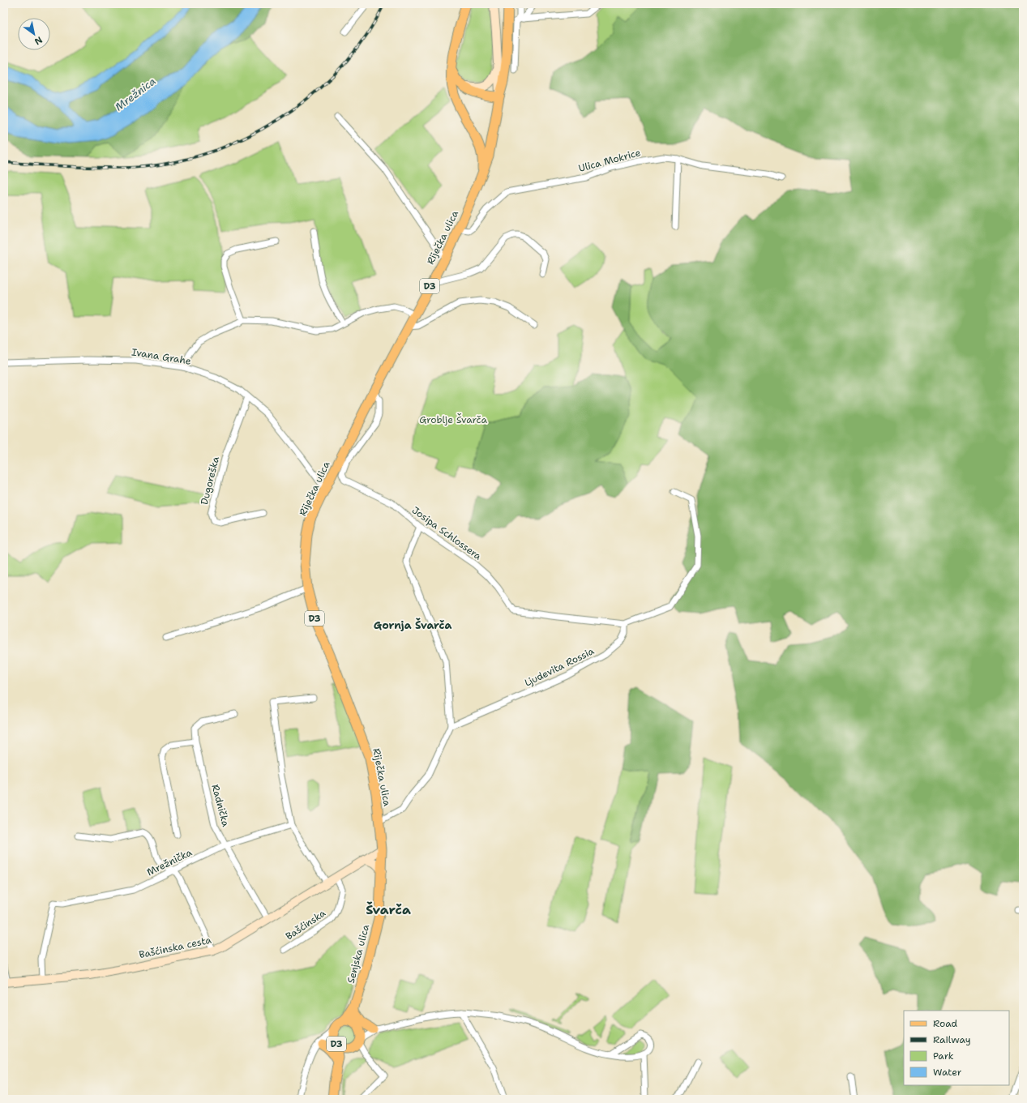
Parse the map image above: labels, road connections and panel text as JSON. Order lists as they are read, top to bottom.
{
  "streets": {
    "main road": ["Riječka ulica", "D3", "Senjska ulica"],
    "street": [
      "Ulica Mokrice",
      "Ivana Grahe",
      "Dugoreška",
      "Josipa Schlossera",
      "Ljudevita Rossia",
      "Radnička",
      "Mrežnička",
      "Bašćinska",
      "Bašćinska cesta"
    ]
  },
  "crossings": [
    ["Ulica Mokrice", "Riječka ulica"],
    ["Riječka ulica", "Ivana Grahe"],
    ["Riječka ulica", "Josipa Schlossera"],
    ["Riječka ulica", "Bašćinska cesta"],
    ["Riječka ulica", "Senjska ulica"],
    ["D3", "Senjska ulica"],
    ["Ivana Grahe", "Dugoreška"],
    ["Josipa Schlossera", "Ljudevita Rossia"],
    ["Radnička", "Mrežnička"],
    ["Radnička", "Bašćinska cesta"],
    ["Mrežnička", "Bašćinska cesta"],
    ["Bašćinska", "Bašćinska cesta"],
    ["Bašćinska cesta", "Senjska ulica"]
  ],
  "districts": ["Gornja Švarča", "Švarča"],
  "water": ["Mrežnica"],
  "parks": ["Groblje Švarča"],
  "legend": [
    "Road",
    "Railway",
    "Park",
    "Water"
  ],
  "north": "bottom right"
}
